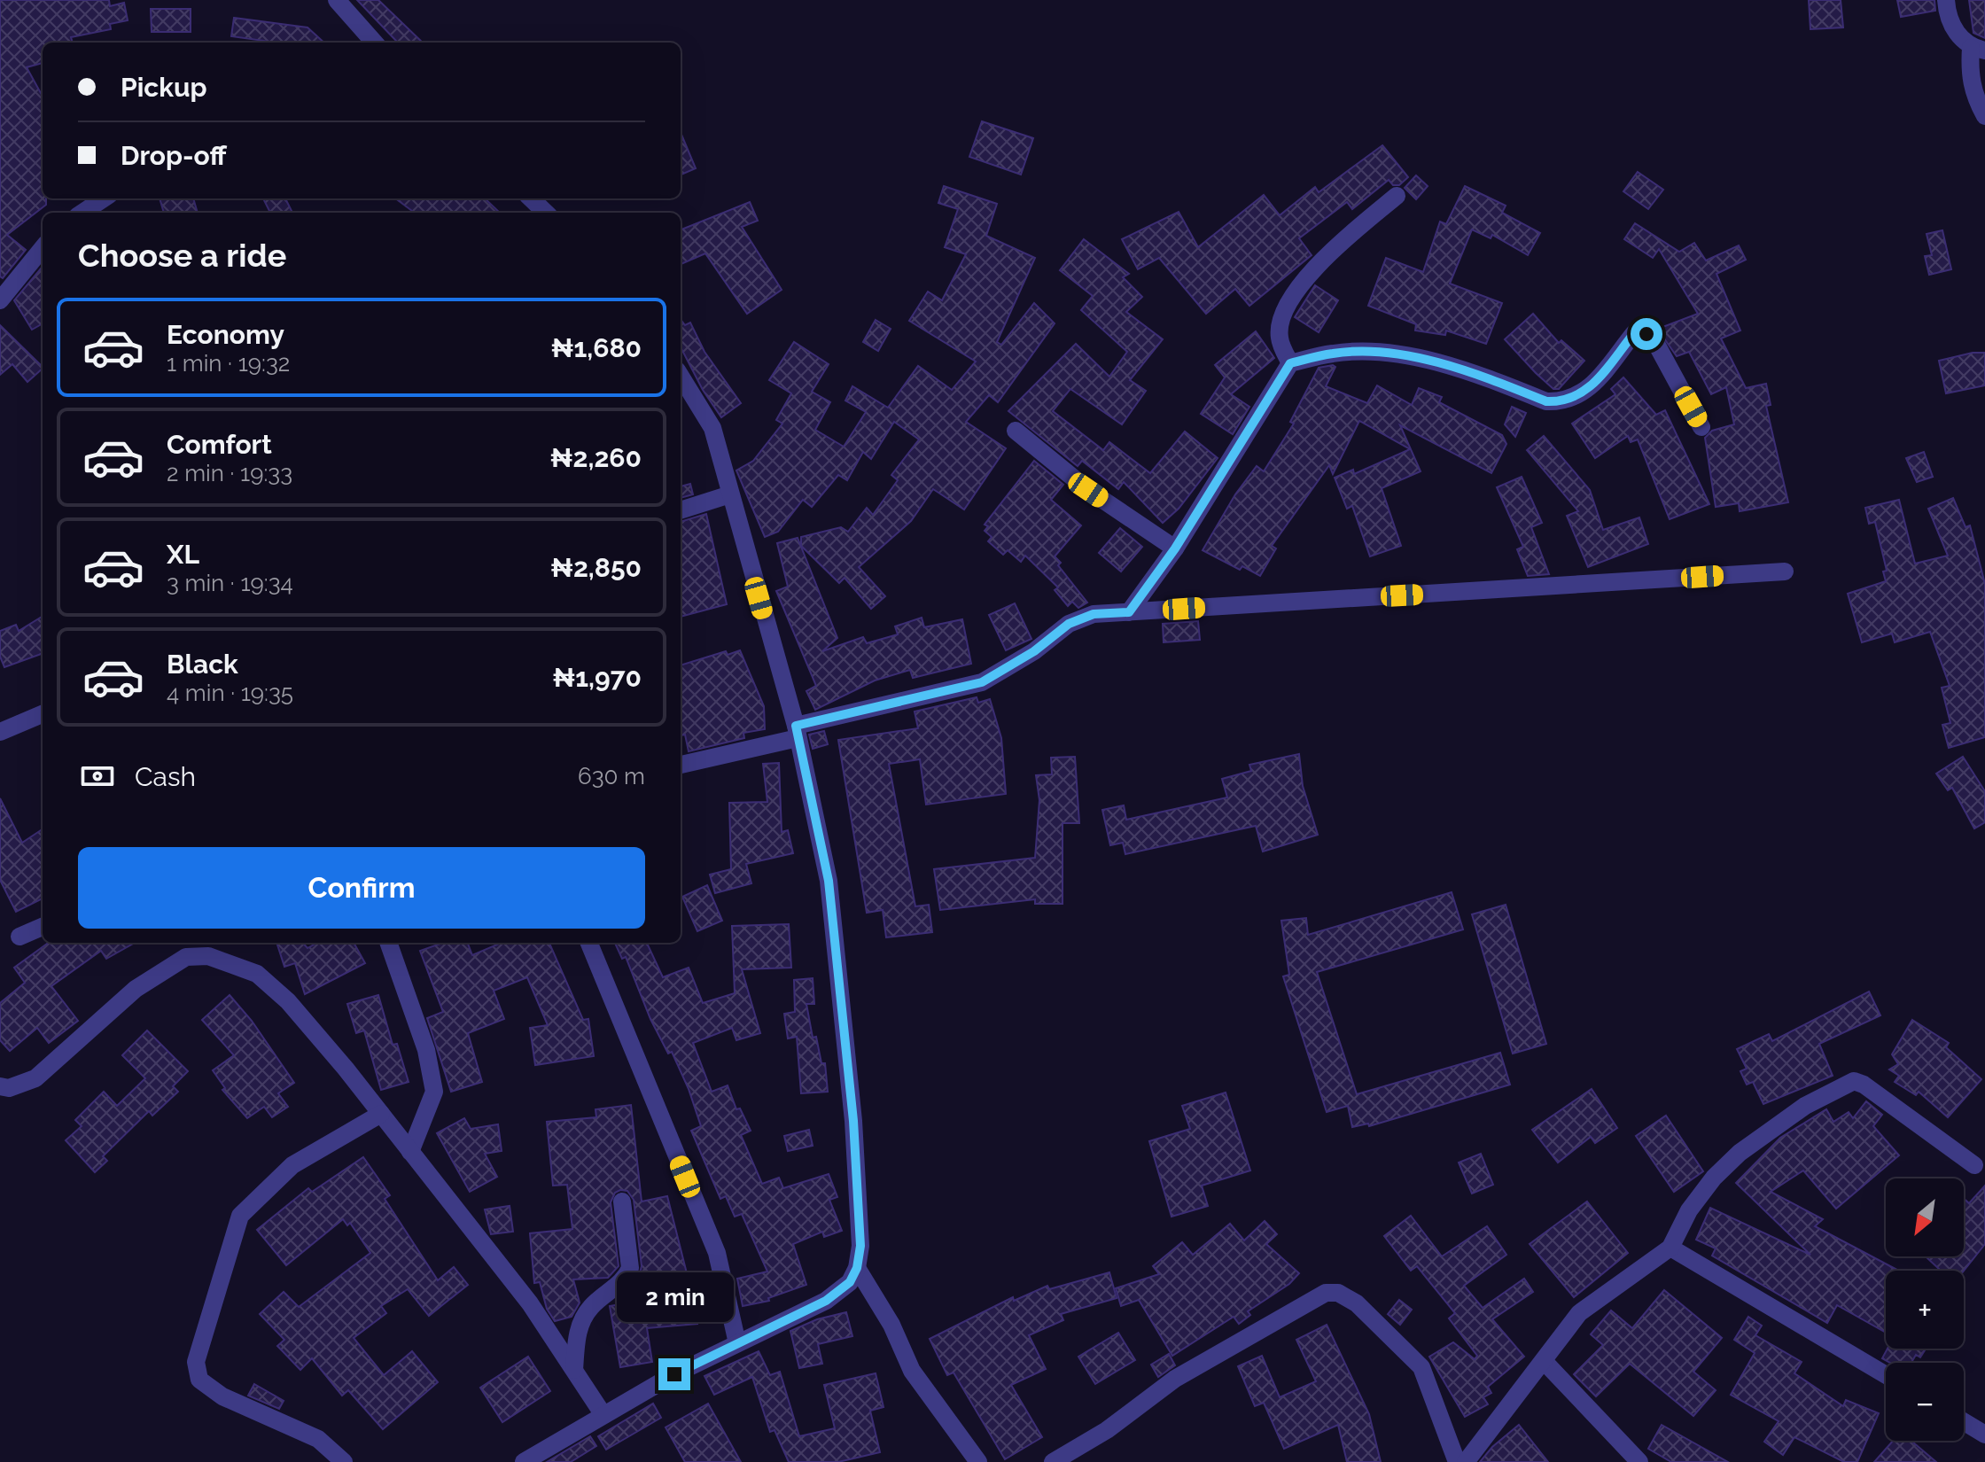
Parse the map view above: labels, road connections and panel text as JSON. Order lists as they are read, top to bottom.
{
  "north": "bottom left",
  "page": {
    "banner": ["Pickup", "Drop-off"],
    "heading": "Choose a ride",
    "list": [
      {
        "name": "Economy",
        "note": "1 min · 19:32",
        "value": "₦1,680"
      },
      {
        "name": "Comfort",
        "note": "2 min · 19:33",
        "value": "₦2,260"
      },
      {
        "name": "XL",
        "note": "3 min · 19:34",
        "value": "₦2,850"
      },
      {
        "name": "Black",
        "note": "4 min · 19:35",
        "value": "₦1,970"
      }
    ],
    "pay": ["Cash", "630 m"],
    "buttons": "Confirm",
    "map_buttons": ["+", "−"],
    "bubble": "2 min"
  }
}
